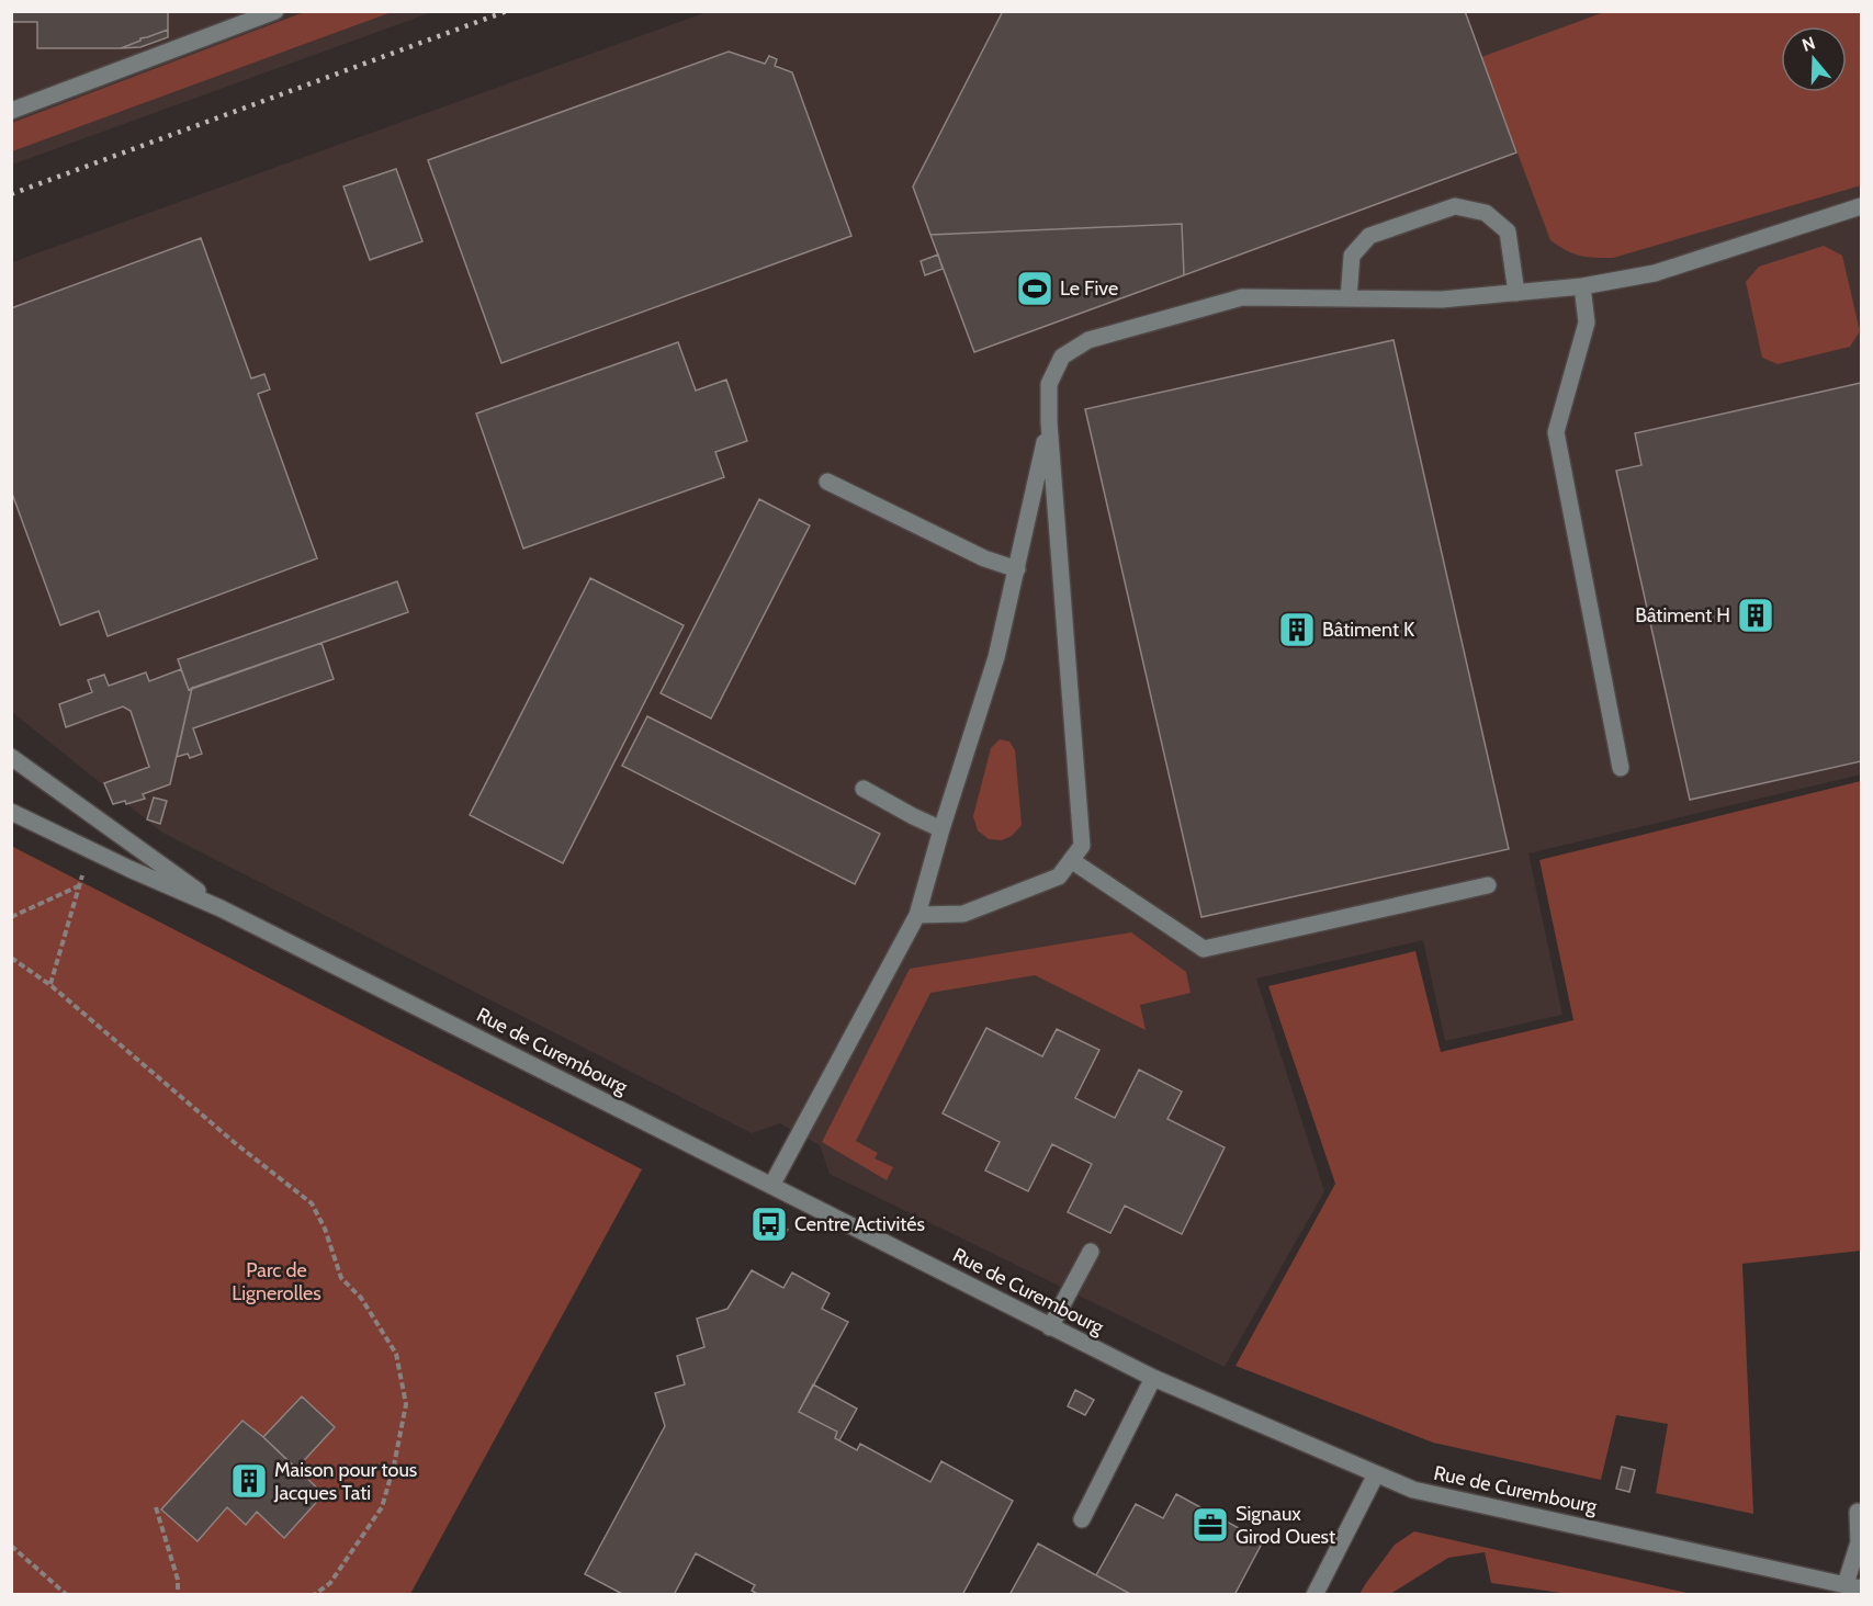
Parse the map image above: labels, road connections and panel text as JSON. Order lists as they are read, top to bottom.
{
  "streets": {
    "street": ["Rue de Curembourg"]
  },
  "parks": ["Parc de Lignerolles"],
  "places": {
    "sports": ["Le Five"],
    "building": ["Bâtiment H", "Bâtiment K", "Maison pour tous Jacques Tati"],
    "bus stop": ["Centre Activités"],
    "office": ["Signaux Girod Ouest"]
  },
  "north": "top"
}
